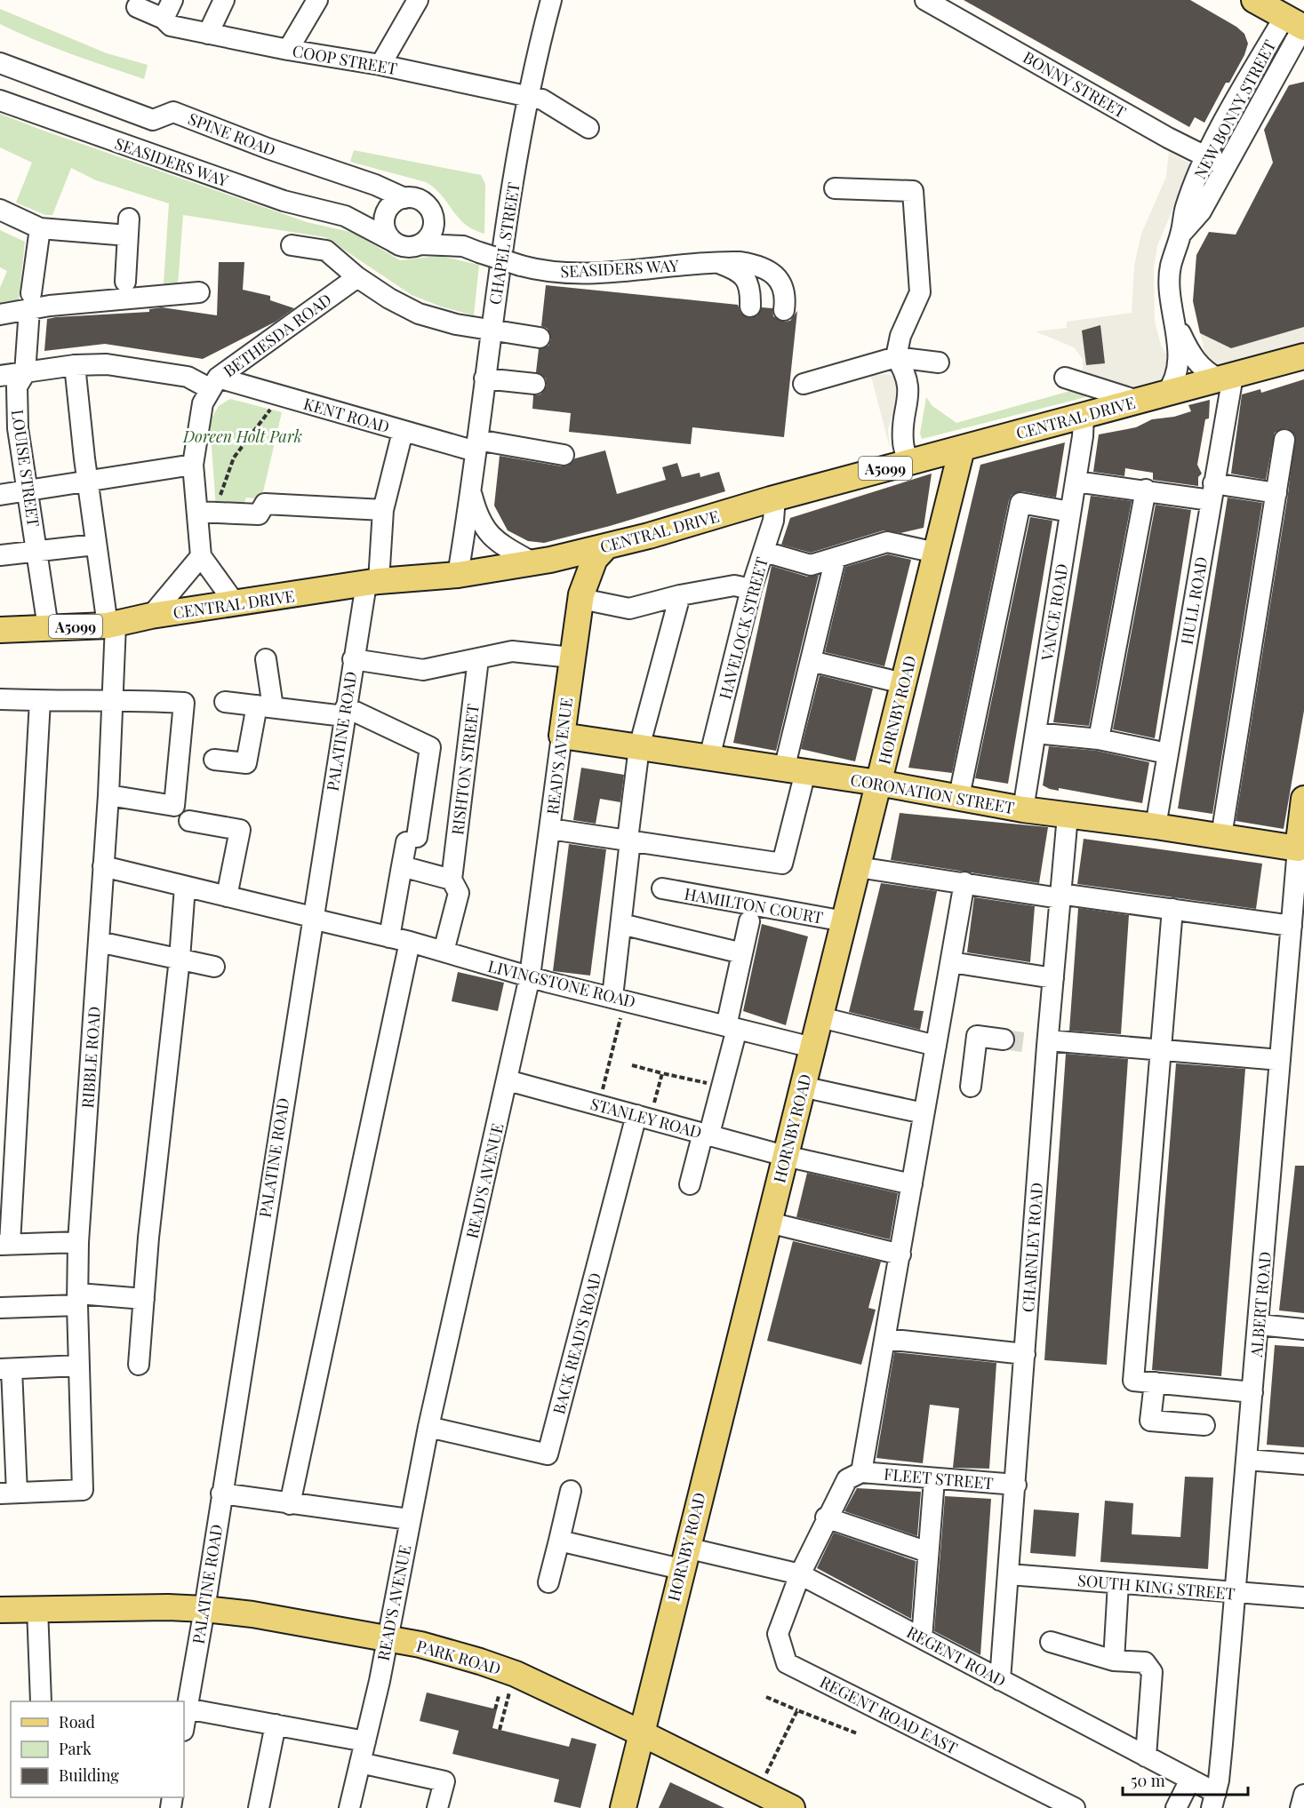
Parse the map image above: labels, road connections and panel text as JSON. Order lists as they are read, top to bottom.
{
  "streets": {
    "main road": [
      "CENTRAL DRIVE",
      "A5099",
      "HORNBY ROAD",
      "READ'S AVENUE",
      "CORONATION STREET",
      "ALBERT ROAD",
      "PARK ROAD"
    ],
    "street": [
      "COOP STREET",
      "BONNY STREET",
      "NEW BONNY STREET",
      "SPINE ROAD",
      "SEASIDERS WAY",
      "CHAPEL STREET",
      "BETHESDA ROAD",
      "KENT ROAD",
      "LOUISE STREET",
      "HULL ROAD",
      "VANCE ROAD",
      "HAVELOCK STREET",
      "PALATINE ROAD",
      "RISHTON STREET",
      "HAMILTON COURT",
      "LIVINGSTONE ROAD",
      "RIBBLE ROAD",
      "STANLEY ROAD",
      "CHARNLEY ROAD",
      "BACK READ'S ROAD",
      "FLEET STREET",
      "SOUTH KING STREET",
      "REGENT ROAD",
      "REGENT ROAD EAST"
    ]
  },
  "crossings": [
    ["COOP STREET", "CHAPEL STREET"],
    ["BONNY STREET", "NEW BONNY STREET"],
    ["NEW BONNY STREET", "CENTRAL DRIVE"],
    ["NEW BONNY STREET", "HULL ROAD"],
    ["SPINE ROAD", "SEASIDERS WAY"],
    ["CHAPEL STREET", "KENT ROAD"],
    ["CHAPEL STREET", "CENTRAL DRIVE"],
    ["BETHESDA ROAD", "KENT ROAD"],
    ["KENT ROAD", "LOUISE STREET"],
    ["KENT ROAD", "PALATINE ROAD"],
    ["KENT ROAD", "RIBBLE ROAD"],
    ["CENTRAL DRIVE", "LOUISE STREET"],
    ["CENTRAL DRIVE", "HULL ROAD"],
    ["CENTRAL DRIVE", "VANCE ROAD"],
    ["CENTRAL DRIVE", "HAVELOCK STREET"],
    ["CENTRAL DRIVE", "HORNBY ROAD"],
    ["CENTRAL DRIVE", "PALATINE ROAD"],
    ["CENTRAL DRIVE", "READ'S AVENUE"],
    ["CENTRAL DRIVE", "RIBBLE ROAD"],
    ["HULL ROAD", "CORONATION STREET"],
    ["VANCE ROAD", "CORONATION STREET"],
    ["HAVELOCK STREET", "CORONATION STREET"],
    ["HORNBY ROAD", "CORONATION STREET"],
    ["HORNBY ROAD", "HAMILTON COURT"],
    ["HORNBY ROAD", "LIVINGSTONE ROAD"],
    ["HORNBY ROAD", "STANLEY ROAD"],
    ["HORNBY ROAD", "REGENT ROAD"],
    ["HORNBY ROAD", "PARK ROAD"],
    ["PALATINE ROAD", "LIVINGSTONE ROAD"],
    ["PALATINE ROAD", "PARK ROAD"],
    ["READ'S AVENUE", "CORONATION STREET"],
    ["READ'S AVENUE", "LIVINGSTONE ROAD"],
    ["READ'S AVENUE", "STANLEY ROAD"],
    ["READ'S AVENUE", "BACK READ'S ROAD"],
    ["READ'S AVENUE", "PARK ROAD"],
    ["RISHTON STREET", "LIVINGSTONE ROAD"],
    ["CORONATION STREET", "CHARNLEY ROAD"],
    ["CORONATION STREET", "ALBERT ROAD"],
    ["LIVINGSTONE ROAD", "RIBBLE ROAD"],
    ["STANLEY ROAD", "BACK READ'S ROAD"],
    ["CHARNLEY ROAD", "FLEET STREET"],
    ["CHARNLEY ROAD", "SOUTH KING STREET"],
    ["CHARNLEY ROAD", "REGENT ROAD"],
    ["ALBERT ROAD", "SOUTH KING STREET"],
    ["ALBERT ROAD", "REGENT ROAD"],
    ["FLEET STREET", "REGENT ROAD EAST"],
    ["REGENT ROAD", "REGENT ROAD EAST"]
  ],
  "parks": ["Doreen Holt Park"],
  "legend": ["Road", "Park", "Building"],
  "scale_bar": "50 m"
}
